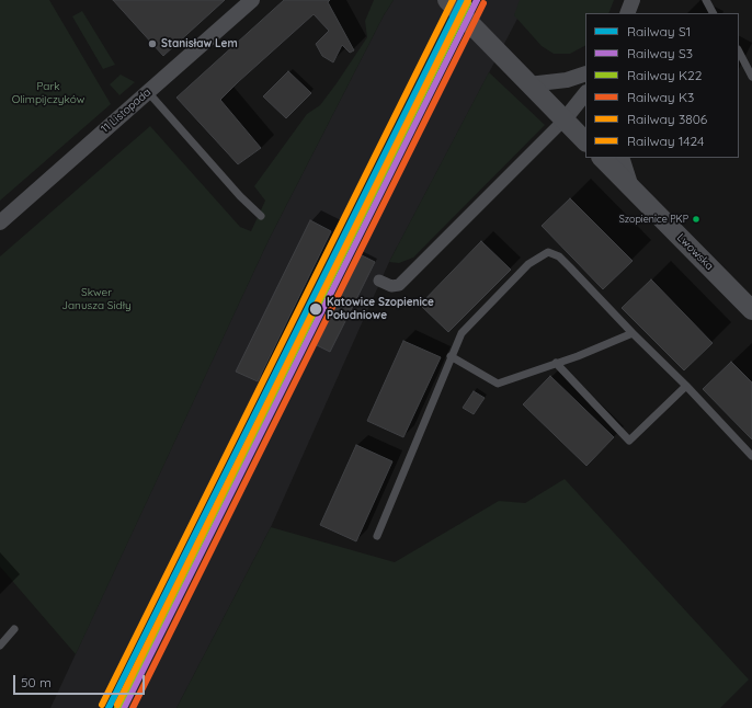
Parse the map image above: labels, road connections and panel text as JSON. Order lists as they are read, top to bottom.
{
  "streets": {
    "street": ["11 Listopada", "Lwowska"]
  },
  "parks": ["Park Olimpijczyków", "Skwer Janusza Sidły"],
  "places": ["Stanisław Lem", "Szopienice PKP", "Katowice Szopienice Południowe"],
  "lines": [
    "rail line S1",
    "rail line S3",
    "rail line 3806",
    "rail line 1424",
    "rail line K22",
    "rail line K3"
  ],
  "legend": [
    "Railway S1",
    "Railway S3",
    "Railway K22",
    "Railway K3",
    "Railway 3806",
    "Railway 1424"
  ],
  "scale_bar": "50 m"
}
